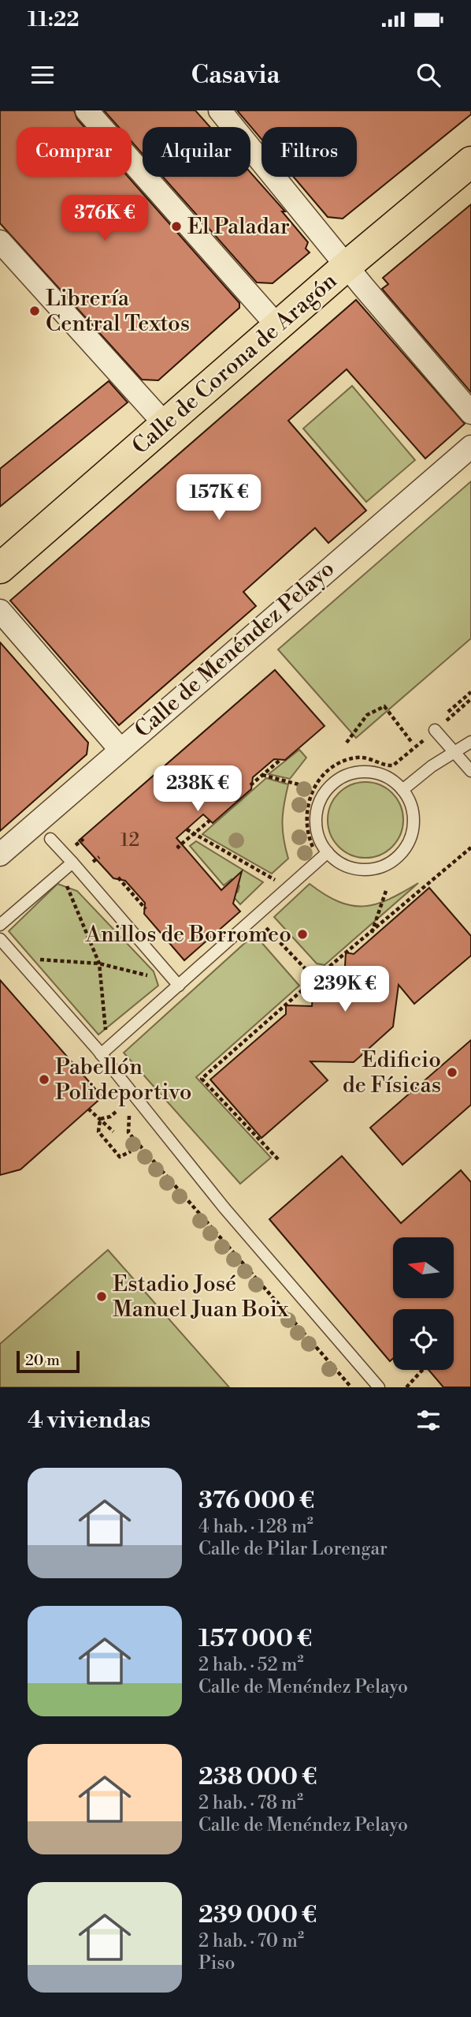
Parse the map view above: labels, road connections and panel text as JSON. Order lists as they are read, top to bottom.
{
  "streets": {
    "main road": ["Calle de Corona de Aragón"],
    "street": ["Calle de Menéndez Pelayo"]
  },
  "places": [
    "El Paladar",
    "Librería Central Textos",
    "Anillos de Borromeo",
    "Edificio de Físicas",
    "Pabellón Polideportivo",
    "Estadio José Manuel Juan Boix"
  ],
  "house_numbers": ["12"],
  "scale_bar": "20 m",
  "north": "left",
  "page": {
    "status": "11:22",
    "header": "Casavia",
    "chip": ["Comprar", "Alquilar", "Filtros"],
    "price": [
      "376K €",
      "157K €",
      "238K €",
      "239K €"
    ],
    "scale": "20 m",
    "heading": "4 viviendas",
    "list": [
      {
        "name": "376 000 €",
        "note": "4 hab. · 128 m² · Calle de Pilar Lorengar"
      },
      {
        "name": "157 000 €",
        "note": "2 hab. · 52 m² · Calle de Menéndez Pelayo"
      },
      {
        "name": "238 000 €",
        "note": "2 hab. · 78 m² · Calle de Menéndez Pelayo"
      },
      {
        "name": "239 000 €",
        "note": "2 hab. · 70 m² · Piso"
      }
    ]
  }
}
